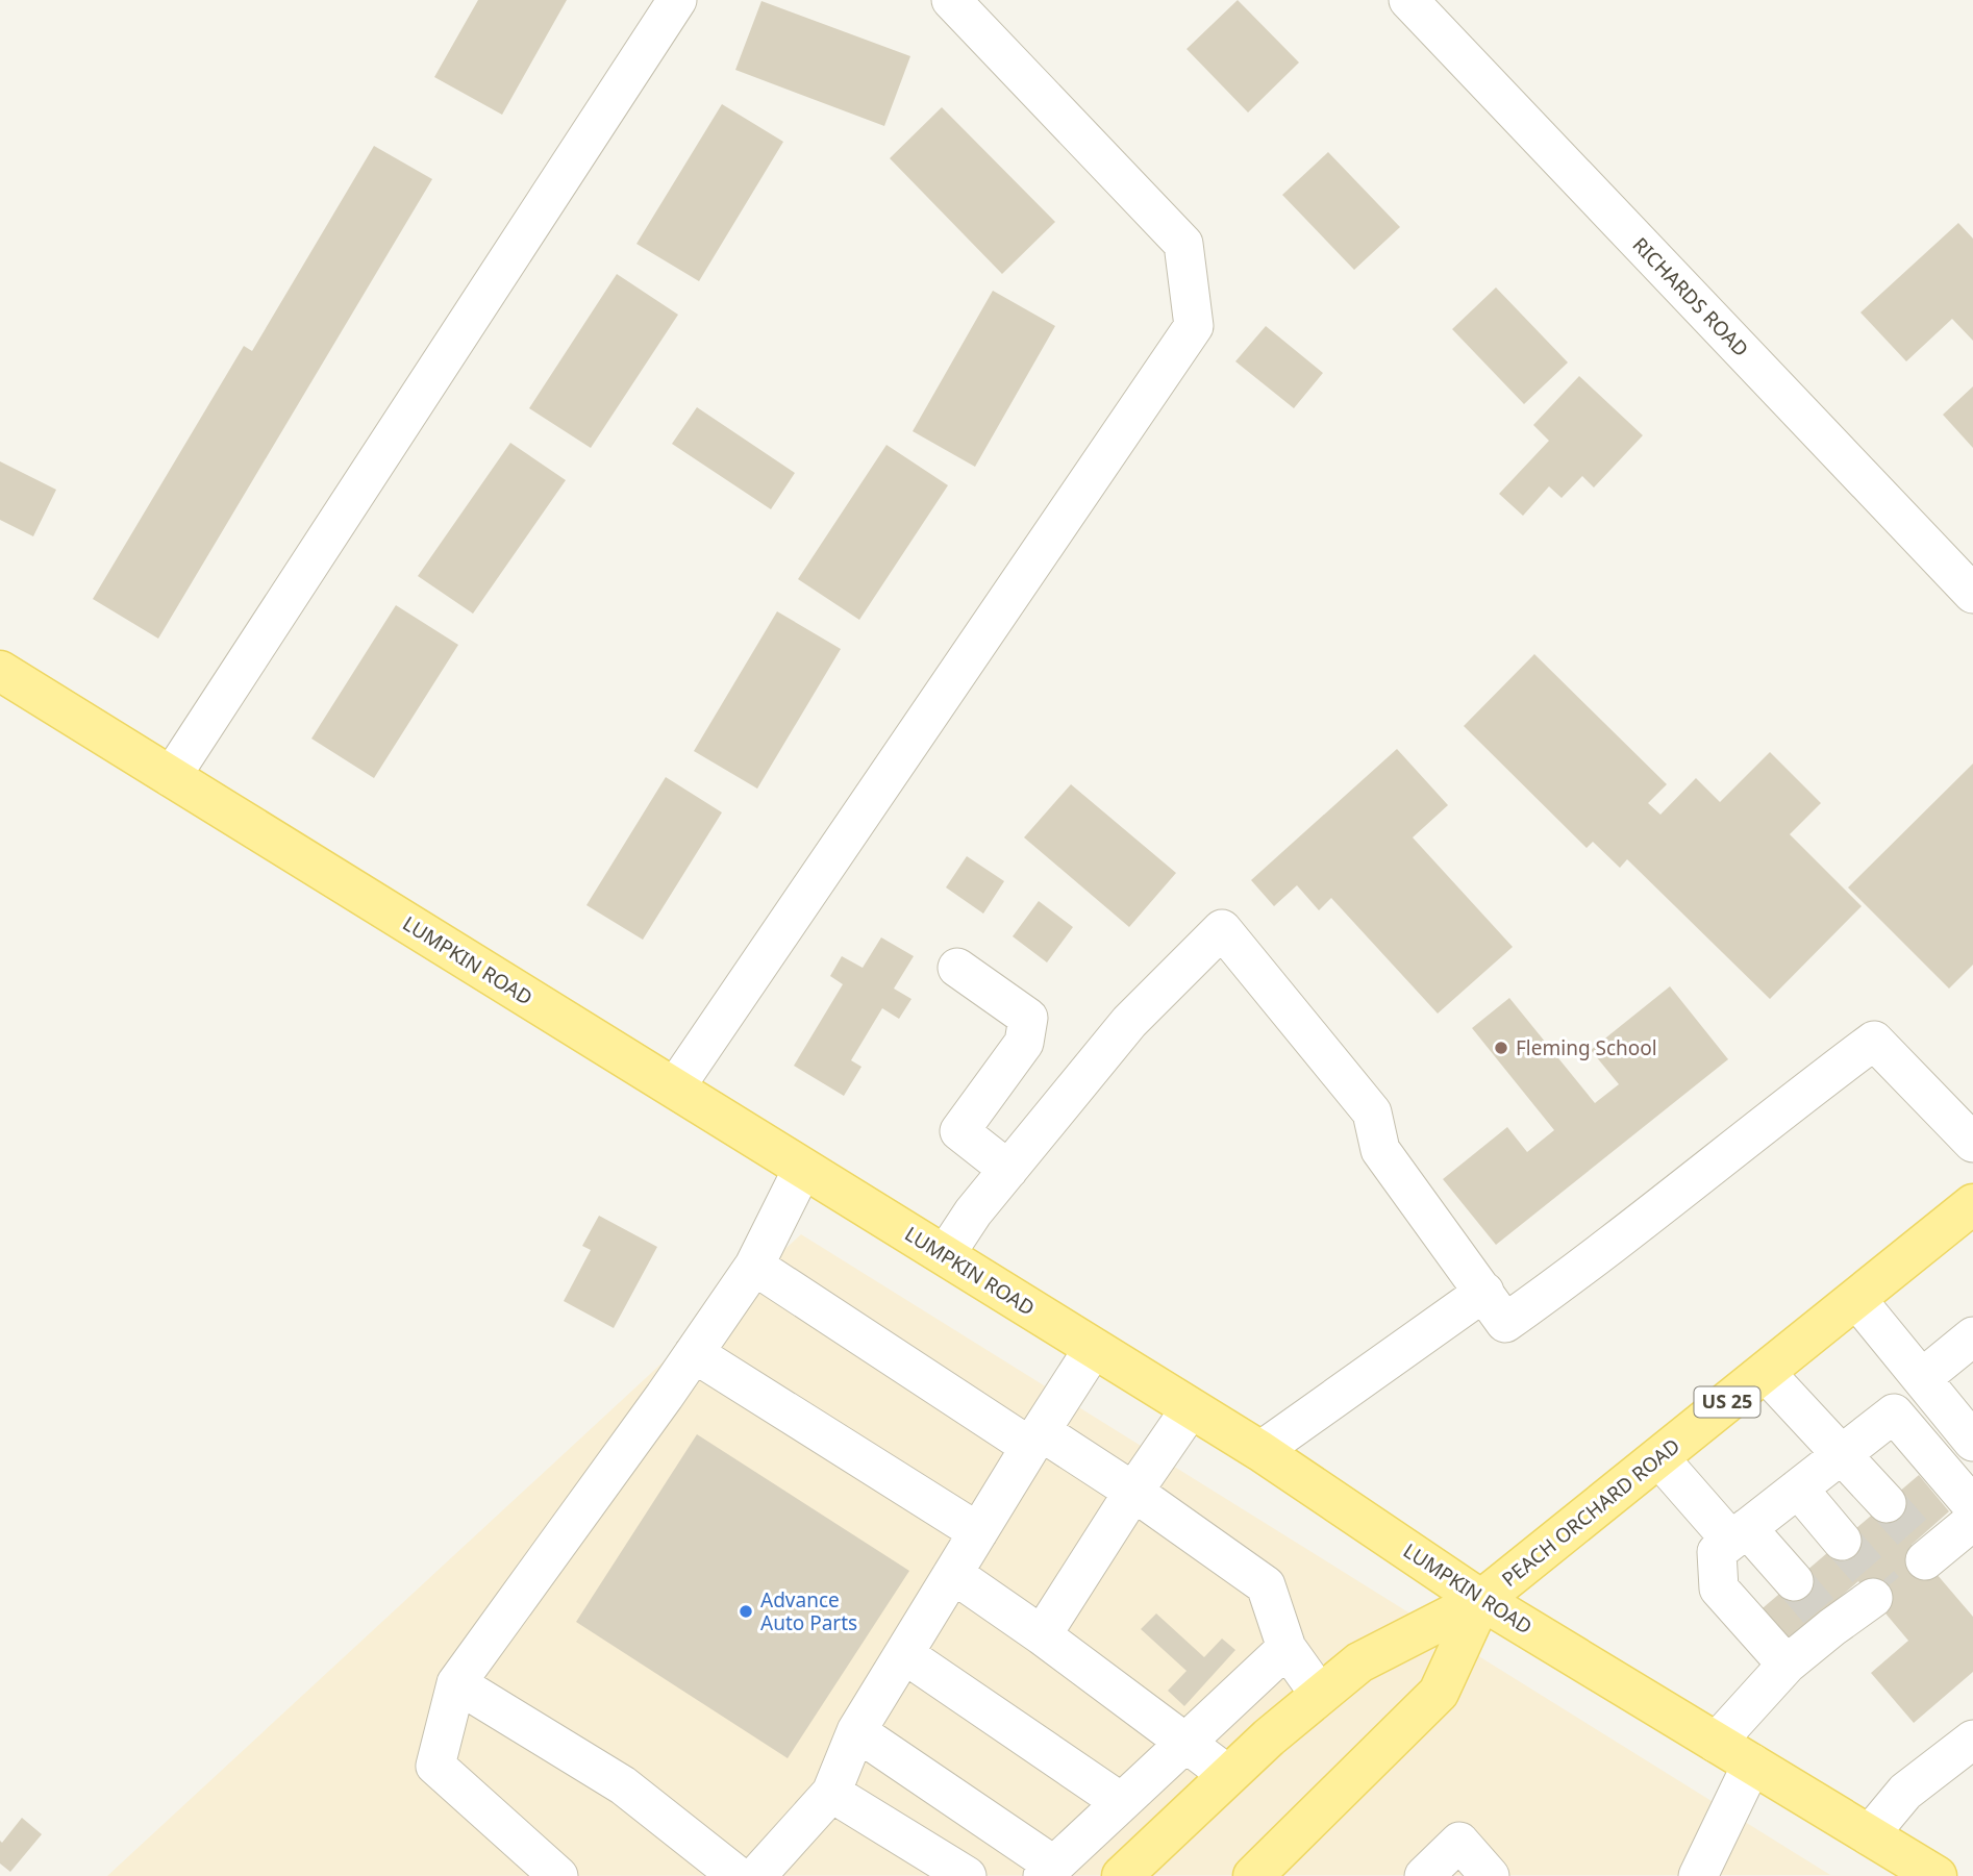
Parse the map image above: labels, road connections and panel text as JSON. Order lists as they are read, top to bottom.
{
  "streets": {
    "main road": ["LUMPKIN ROAD", "US 25", "PEACH ORCHARD ROAD"],
    "street": ["RICHARDS ROAD"]
  },
  "crossings": [
    ["LUMPKIN ROAD", "PEACH ORCHARD ROAD"]
  ],
  "places": ["Fleming School", "Advance Auto Parts"]
}
